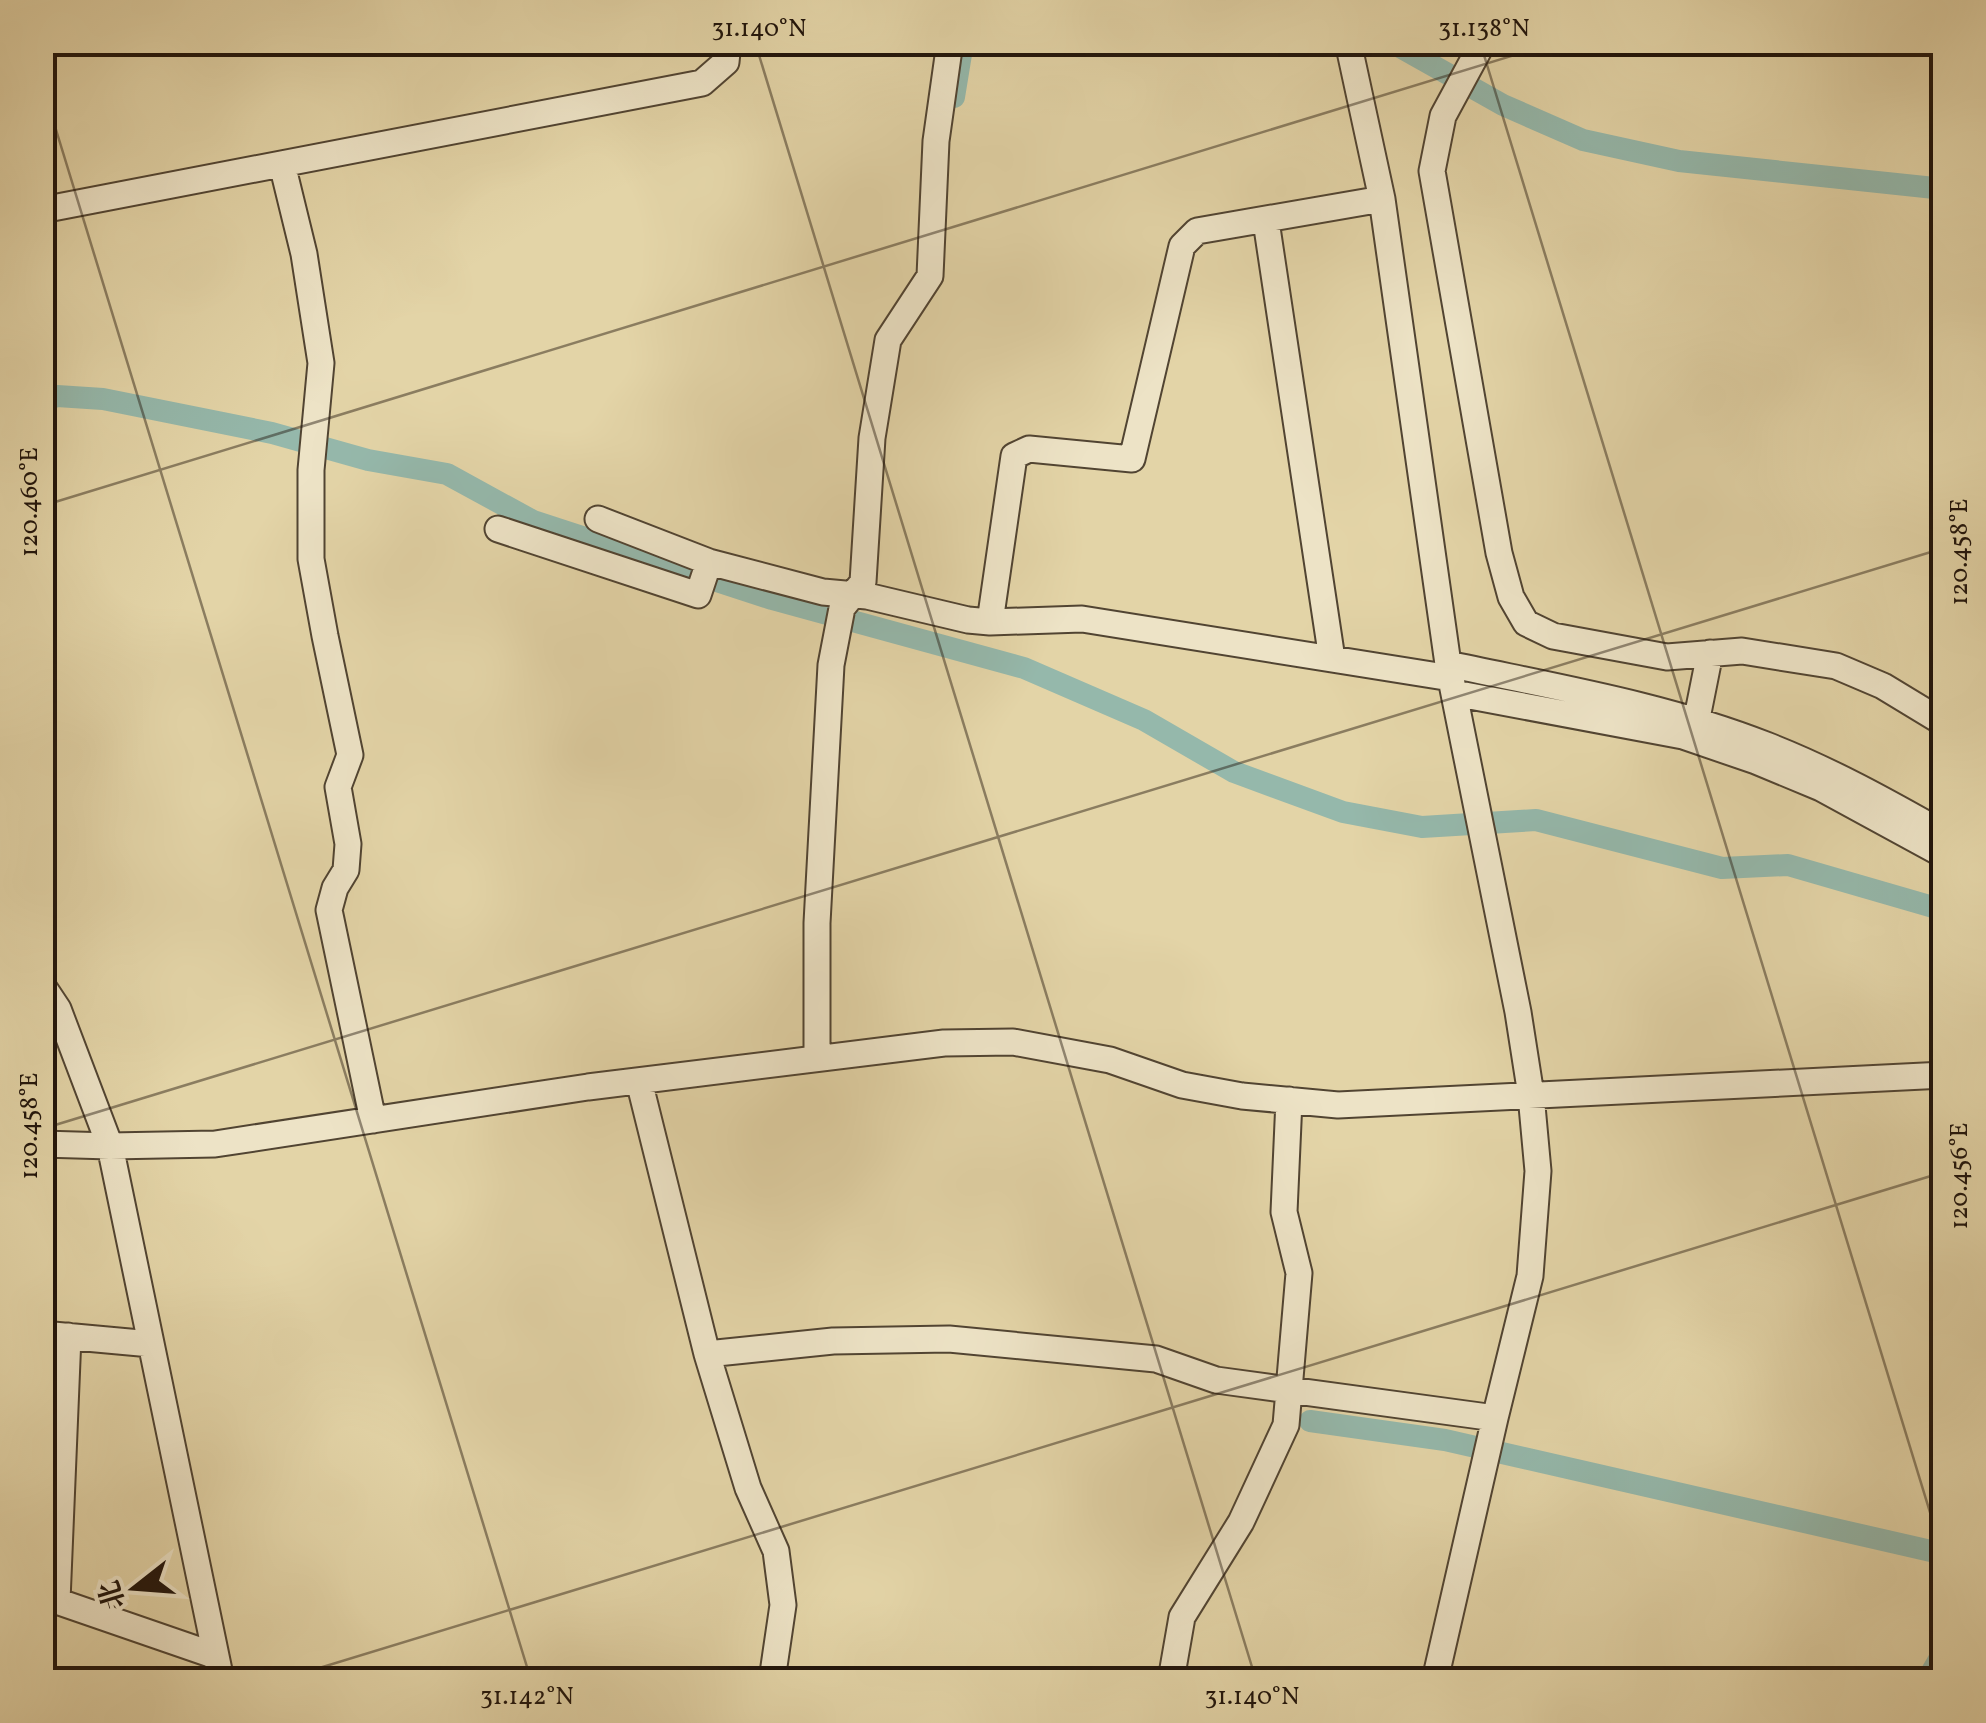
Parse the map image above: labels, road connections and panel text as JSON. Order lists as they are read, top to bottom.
{
  "north": "left",
  "coordinates": [
    "31.140°N",
    "31.138°N",
    "120.460°E",
    "120.458°E",
    "120.456°E",
    "31.142°N"
  ]
}
